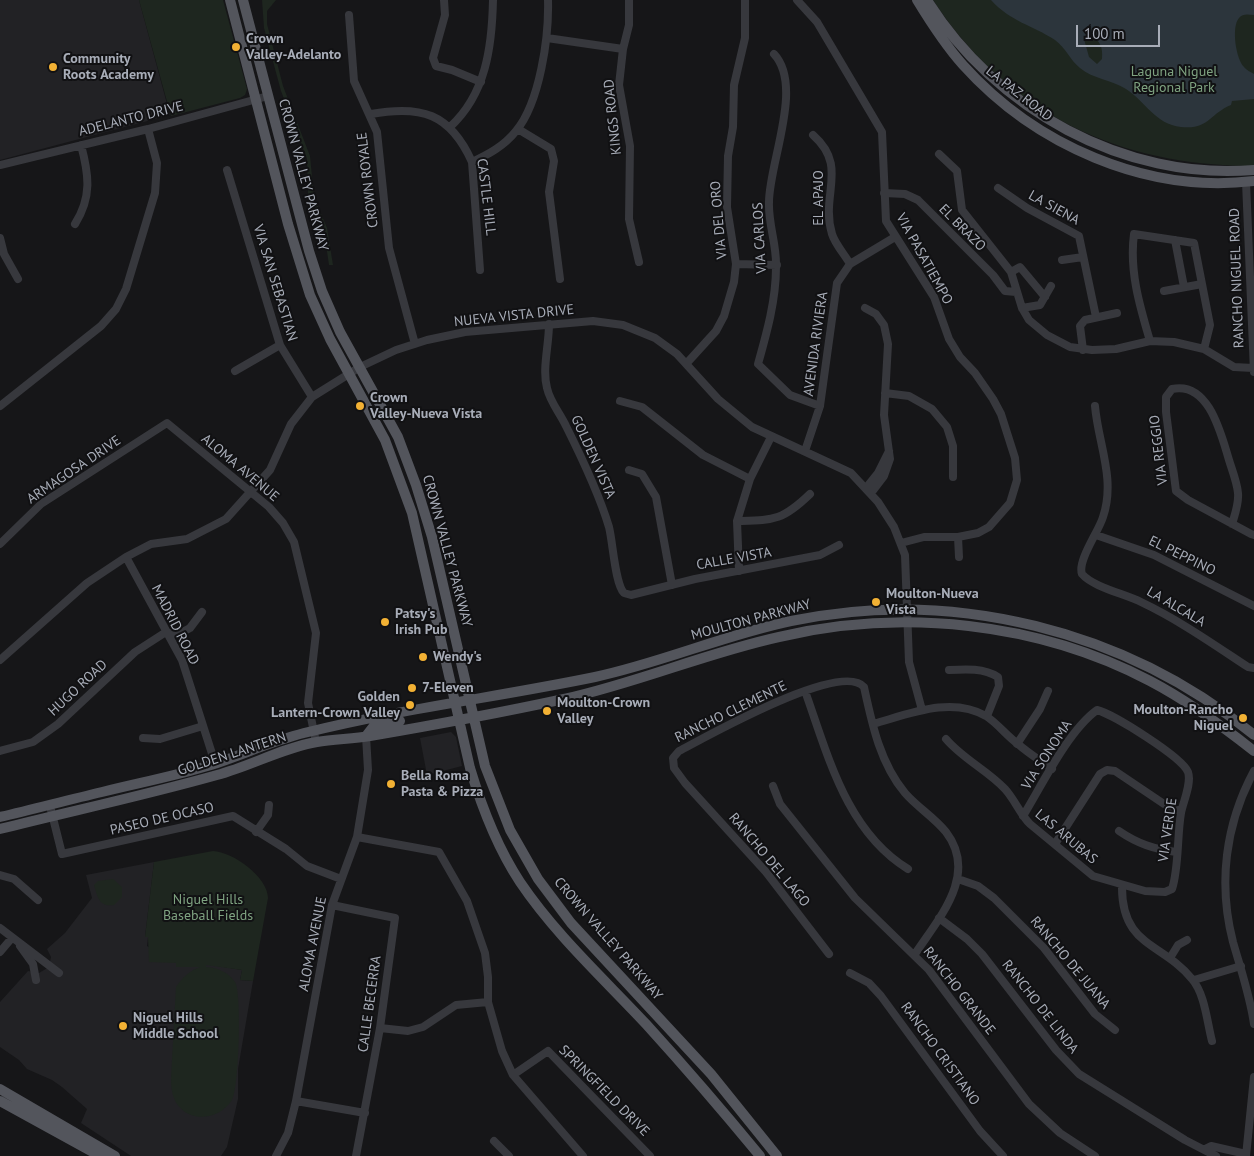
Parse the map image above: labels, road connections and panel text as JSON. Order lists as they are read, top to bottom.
{
  "streets": {
    "main road": [
      "LA PAZ ROAD",
      "CROWN VALLEY PARKWAY",
      "MOULTON PARKWAY",
      "GOLDEN LANTERN"
    ],
    "street": [
      "KINGS ROAD",
      "ADELANTO DRIVE",
      "CROWN ROYALE",
      "CASTLE HILL",
      "EL APAJO",
      "LA SIENA",
      "VIA DEL ORO",
      "EL BRAZO",
      "VIA CARLOS",
      "VIA PASATIEMPO",
      "RANCHO NIGUEL ROAD",
      "VIA SAN SEBASTIAN",
      "NUEVA VISTA DRIVE",
      "AVENIDA RIVIERA",
      "VIA REGGIO",
      "GOLDEN VISTA",
      "ALOMA AVENUE",
      "ARMAGOSA DRIVE",
      "EL PEPPINO",
      "CALLE VISTA",
      "LA ALCALA",
      "MADRID ROAD",
      "HUGO ROAD",
      "RANCHO CLEMENTE",
      "VIA SONOMA",
      "PASEO DE OCASO",
      "VIA VERDE",
      "LAS ARUBAS",
      "RANCHO DEL LAGO",
      "RANCHO DE JUANA",
      "RANCHO GRANDE",
      "CALLE BECERRA",
      "RANCHO DE LINDA",
      "RANCHO CRISTIANO",
      "SPRINGFIELD DRIVE"
    ]
  },
  "crossings": [
    ["LA PAZ ROAD", "RANCHO NIGUEL ROAD"],
    ["ADELANTO DRIVE", "CROWN VALLEY PARKWAY"],
    ["CROWN VALLEY PARKWAY", "NUEVA VISTA DRIVE"],
    ["CROWN VALLEY PARKWAY", "MOULTON PARKWAY"],
    ["CROWN VALLEY PARKWAY", "GOLDEN LANTERN"],
    ["CROWN ROYALE", "CASTLE HILL"],
    ["CROWN ROYALE", "NUEVA VISTA DRIVE"],
    ["EL APAJO", "AVENIDA RIVIERA"],
    ["VIA DEL ORO", "NUEVA VISTA DRIVE"],
    ["EL BRAZO", "VIA PASATIEMPO"],
    ["VIA CARLOS", "AVENIDA RIVIERA"],
    ["VIA PASATIEMPO", "NUEVA VISTA DRIVE"],
    ["VIA PASATIEMPO", "AVENIDA RIVIERA"],
    ["VIA SAN SEBASTIAN", "NUEVA VISTA DRIVE"],
    ["NUEVA VISTA DRIVE", "AVENIDA RIVIERA"],
    ["NUEVA VISTA DRIVE", "GOLDEN VISTA"],
    ["NUEVA VISTA DRIVE", "ALOMA AVENUE"],
    ["NUEVA VISTA DRIVE", "MOULTON PARKWAY"],
    ["NUEVA VISTA DRIVE", "MADRID ROAD"],
    ["GOLDEN VISTA", "CALLE VISTA"],
    ["ALOMA AVENUE", "ARMAGOSA DRIVE"],
    ["ALOMA AVENUE", "GOLDEN LANTERN"],
    ["ALOMA AVENUE", "PASEO DE OCASO"],
    ["ALOMA AVENUE", "CALLE BECERRA"],
    ["EL PEPPINO", "LA ALCALA"],
    ["MOULTON PARKWAY", "GOLDEN LANTERN"],
    ["MADRID ROAD", "HUGO ROAD"],
    ["MADRID ROAD", "GOLDEN LANTERN"],
    ["RANCHO CLEMENTE", "RANCHO DEL LAGO"],
    ["GOLDEN LANTERN", "PASEO DE OCASO"],
    ["VIA SONOMA", "VIA VERDE"],
    ["VIA SONOMA", "LAS ARUBAS"],
    ["VIA VERDE", "LAS ARUBAS"]
  ],
  "parks": ["Laguna Niguel Regional Park", "Niguel Hills Baseball Fields"],
  "places": [
    "Crown Valley-Adelanto",
    "Community Roots Academy",
    "Crown Valley-Nueva Vista",
    "Moulton-Nueva Vista",
    "Patsy's Irish Pub",
    "Wendy's",
    "7-Eleven",
    "Golden Lantern-Crown Valley",
    "Moulton-Crown Valley",
    "Moulton-Rancho Niguel",
    "Bella Roma Pasta & Pizza",
    "Niguel Hills Middle School"
  ],
  "scale_bar": "100 m"
}
